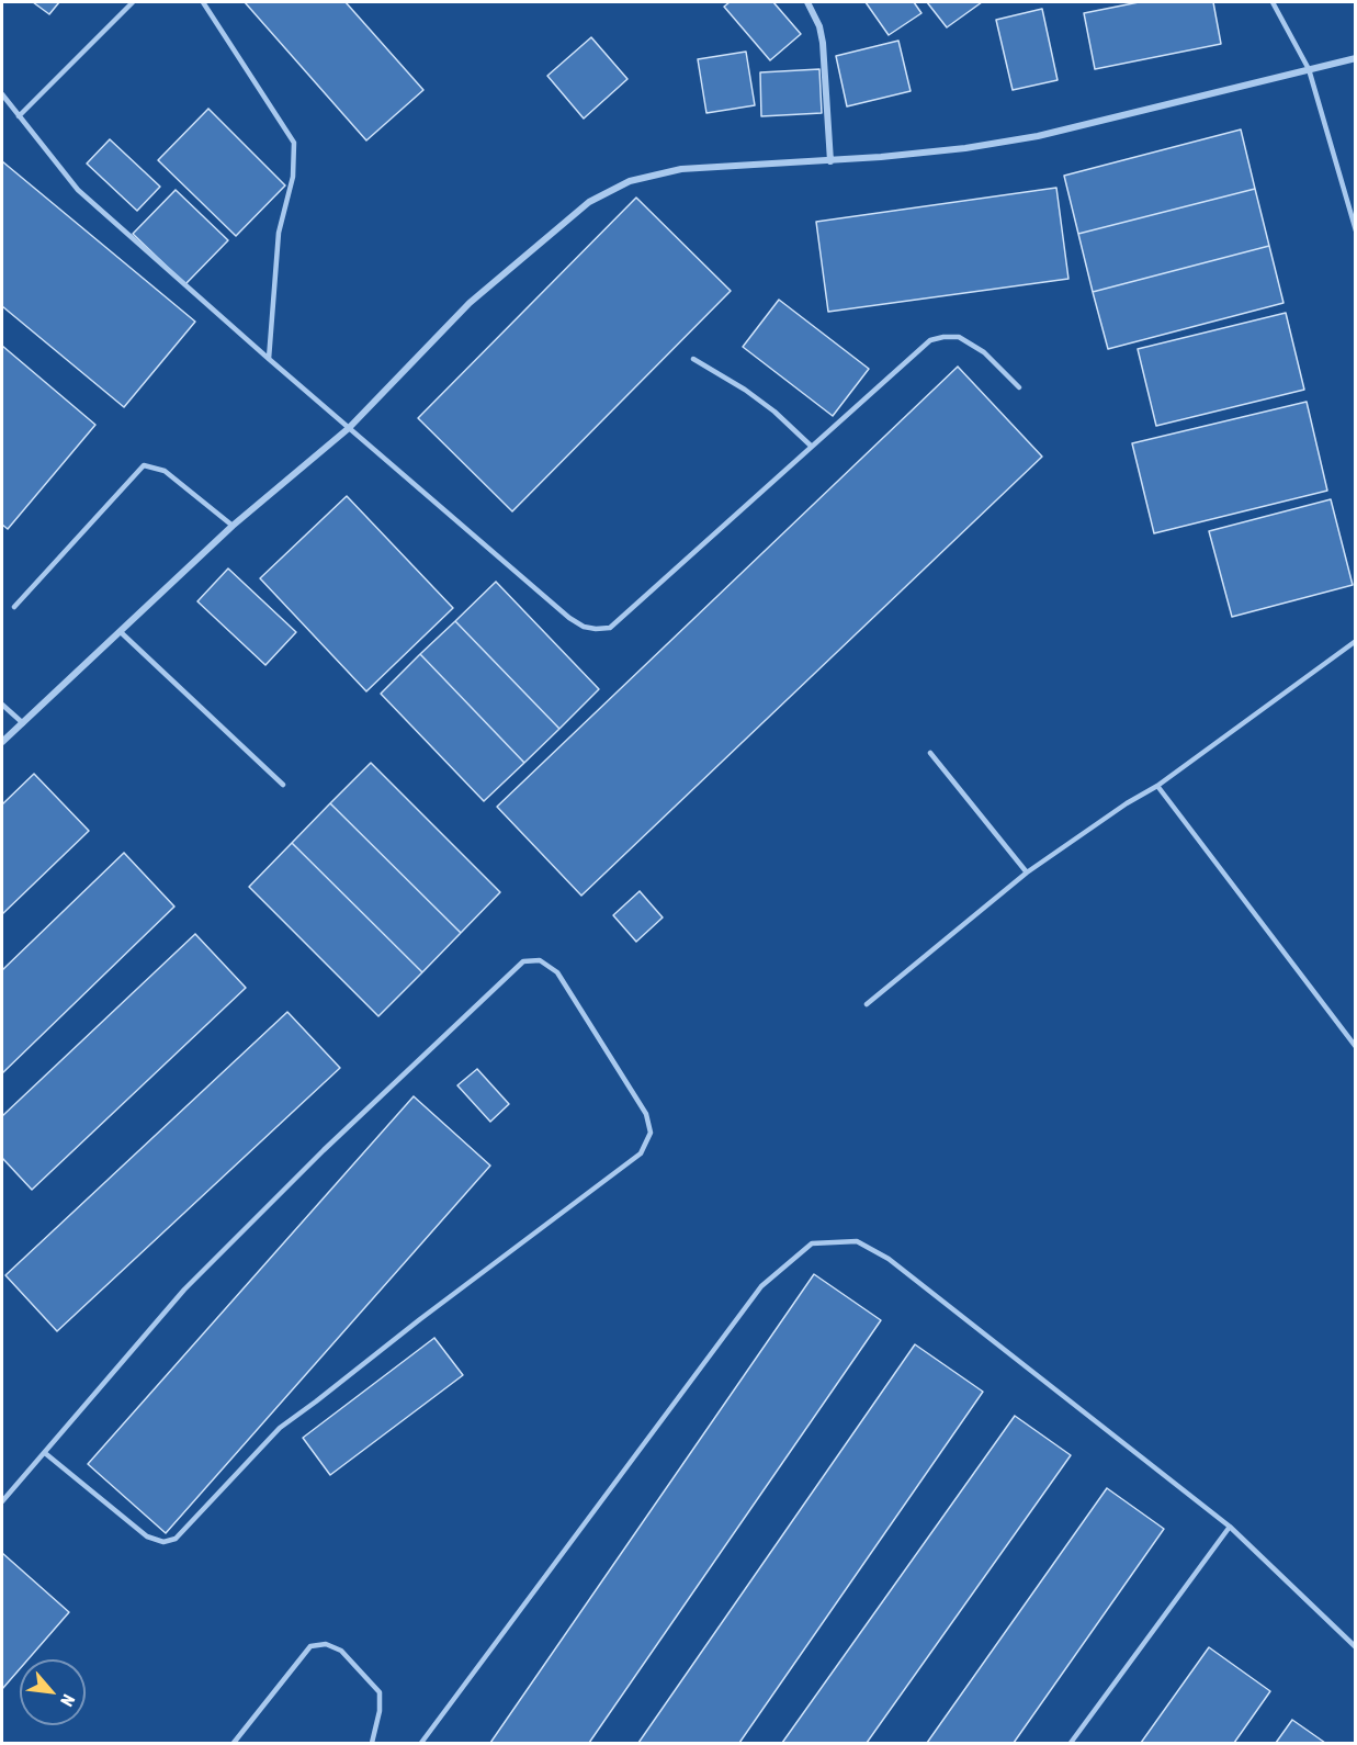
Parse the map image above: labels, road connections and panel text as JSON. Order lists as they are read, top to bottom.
{
  "north": "bottom right"
}
